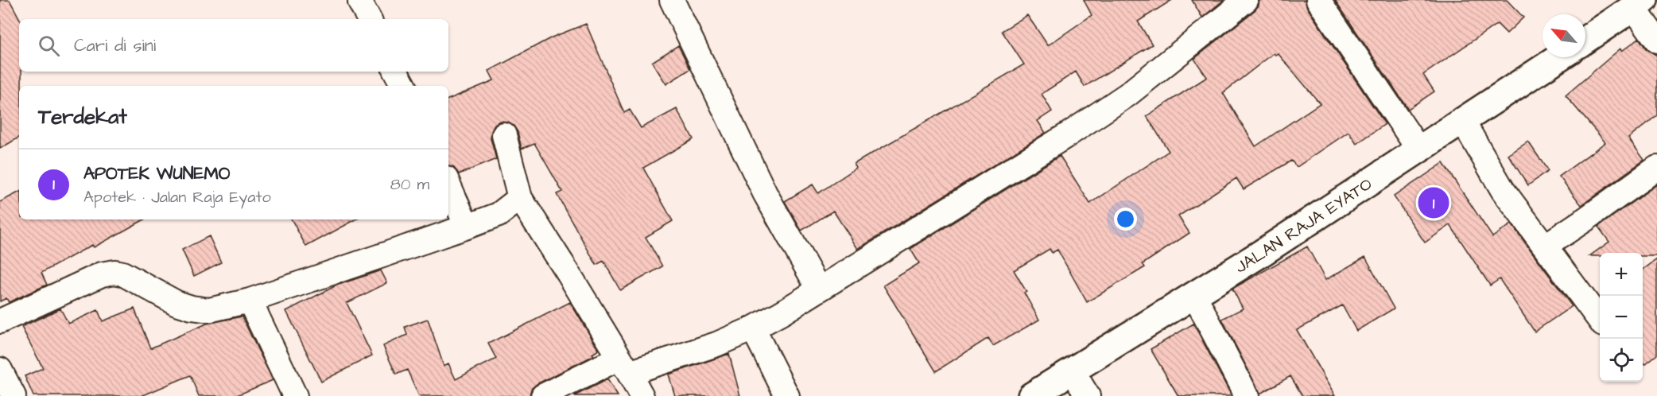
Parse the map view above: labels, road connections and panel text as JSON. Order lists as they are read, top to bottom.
{
  "streets": {
    "main road": ["JALAN RAJA EYATO"]
  },
  "north": "top left",
  "page": {
    "search": "Cari di sini",
    "heading": "Terdekat",
    "list": [
      {
        "mark": "1",
        "name": "APOTEK WUNEMO",
        "note": "Apotek · Jalan Raja Eyato",
        "value": "80 m"
      }
    ],
    "pins": "1",
    "map_buttons": ["+", "−"]
  }
}
